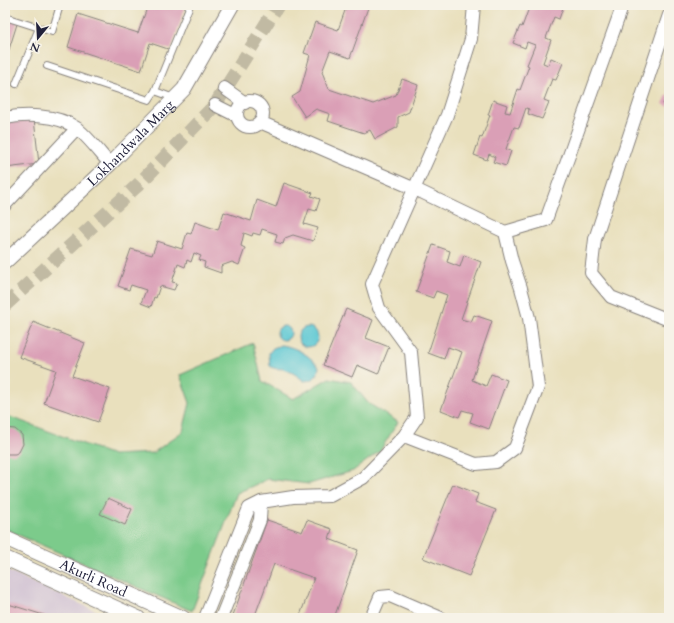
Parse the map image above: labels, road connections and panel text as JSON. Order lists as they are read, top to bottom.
{
  "streets": {
    "street": ["Lokhandwala Marg", "Akurli Road"]
  },
  "north": "bottom"
}
